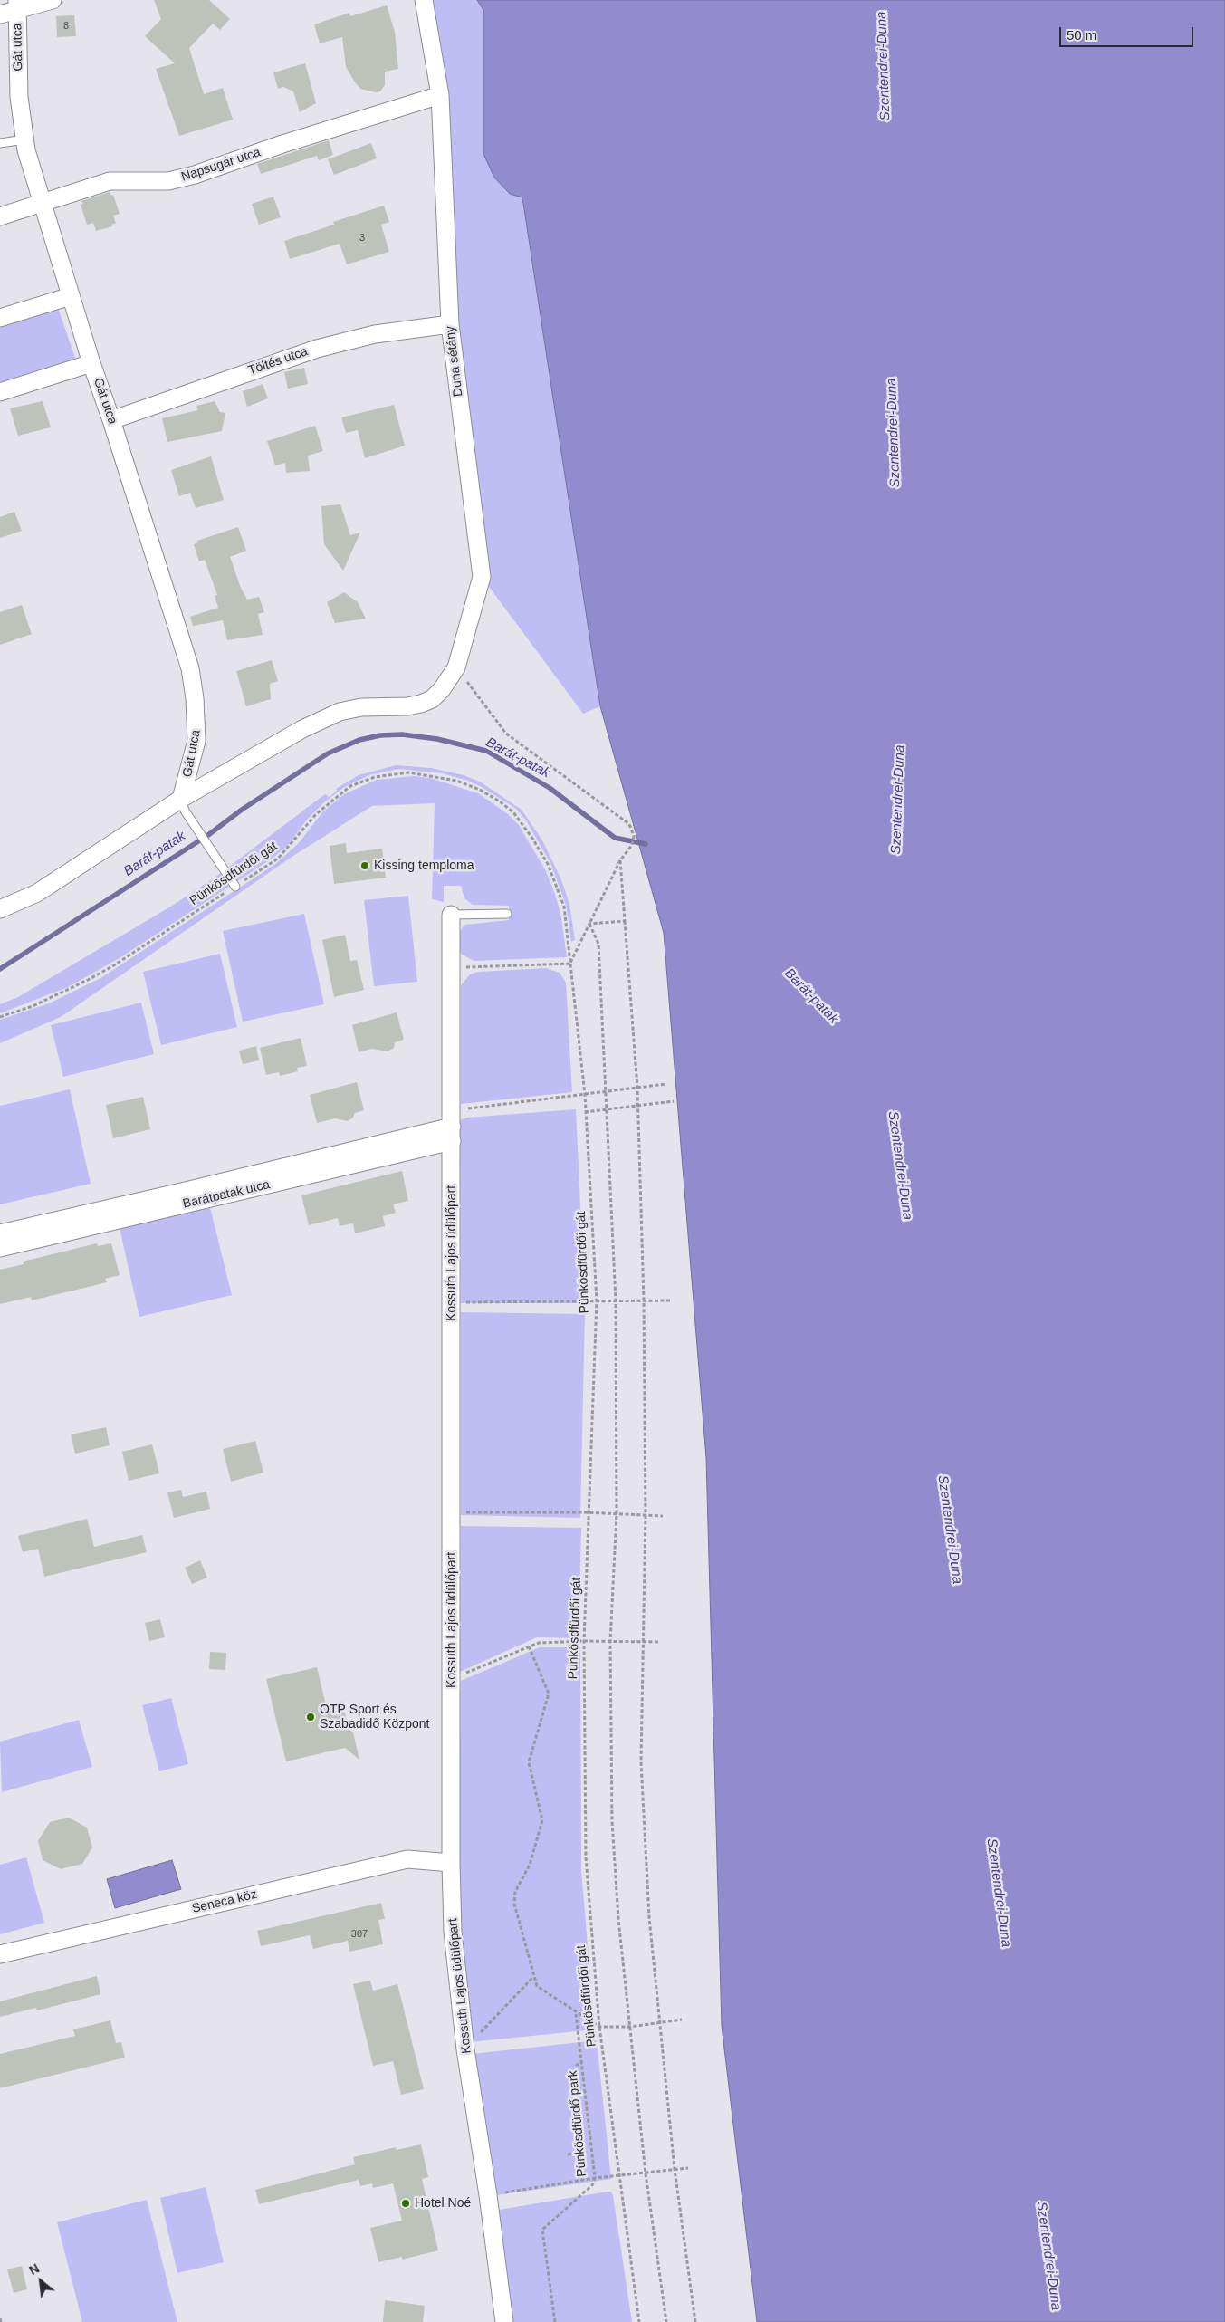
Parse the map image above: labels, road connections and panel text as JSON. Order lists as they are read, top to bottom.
{
  "streets": {
    "street": [
      "Gát utca",
      "Napsugár utca",
      "Töltés utca",
      "Duna sétány",
      "Barátpatak utca",
      "Kossuth Lajos üdülőpart",
      "Seneca köz"
    ],
    "path": ["Pünkösdfürdői gát", "Pünkösdfürdő park"]
  },
  "crossings": [
    ["Gát utca", "Napsugár utca"],
    ["Gát utca", "Töltés utca"],
    ["Gát utca", "Duna sétány"],
    ["Napsugár utca", "Duna sétány"],
    ["Töltés utca", "Duna sétány"],
    ["Barátpatak utca", "Kossuth Lajos üdülőpart"],
    ["Kossuth Lajos üdülőpart", "Seneca köz"]
  ],
  "water": ["Szentendrei-Duna", "Barát-patak"],
  "places": ["Kissing temploma", "OTP Sport és Szabadidő Központ", "Hotel Noé"],
  "house_numbers": ["8", "3", "307"],
  "scale_bar": "50 m",
  "north": "top left"
}
